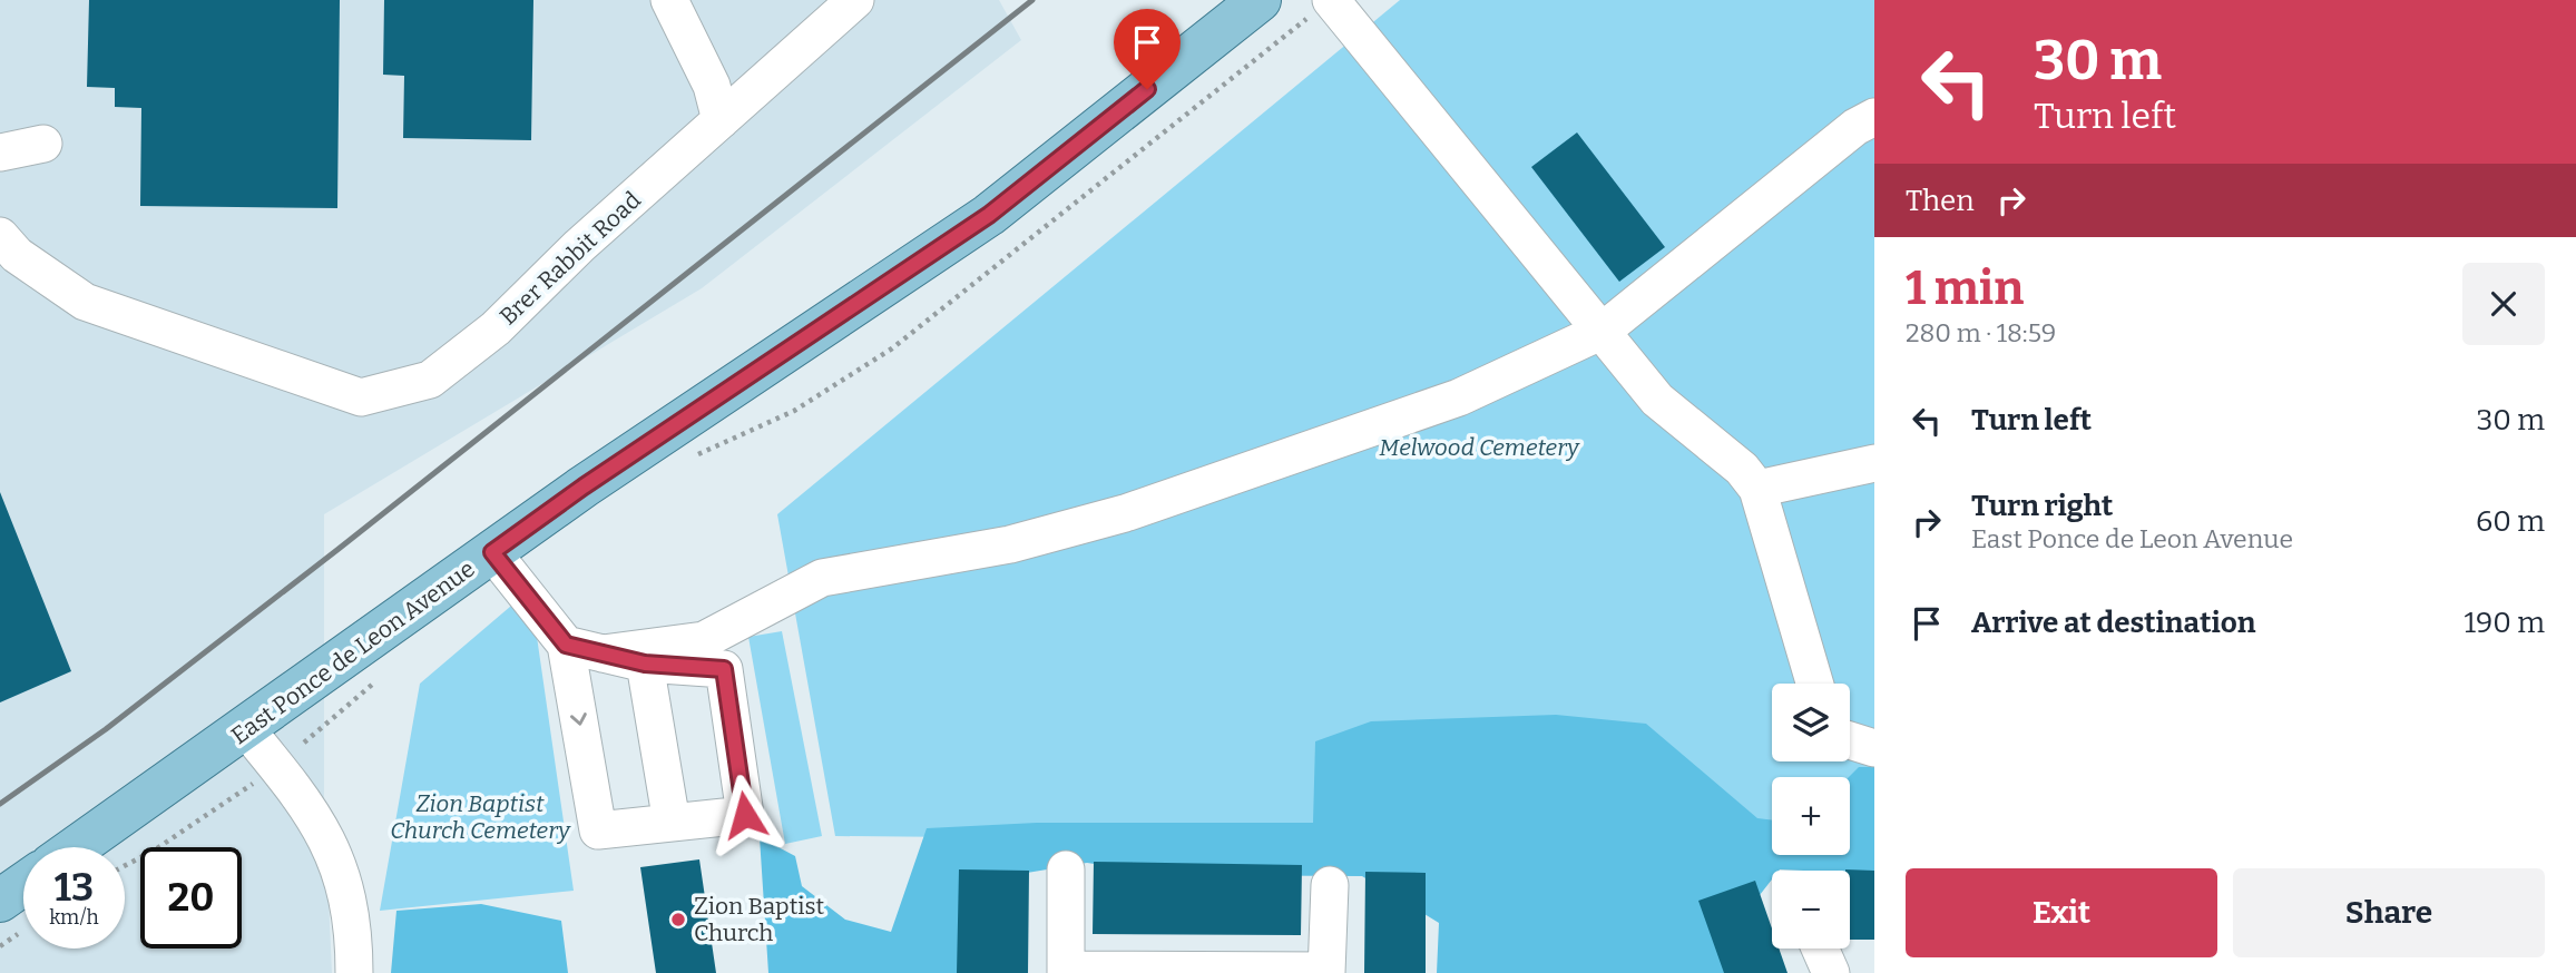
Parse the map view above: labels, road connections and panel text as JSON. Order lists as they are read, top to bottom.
{
  "streets": {
    "main road": ["East Ponce de Leon Avenue"],
    "street": ["Brer Rabbit Road"]
  },
  "parks": ["Melwood Cemetery", "Zion Baptist Church Cemetery"],
  "places": ["Zion Baptist Church"],
  "page": {
    "turn": ["30 m", "Turn left"],
    "then": "Then",
    "heading": ["1 min", "280 m · 18:59"],
    "list": [
      {
        "name": "Turn left",
        "value": "30 m"
      },
      {
        "name": "Turn right",
        "note": "East Ponce de Leon Avenue",
        "value": "60 m"
      },
      {
        "name": "Arrive at destination",
        "value": "190 m"
      }
    ],
    "map_buttons": ["+", "−"],
    "speed": "13 km/h",
    "limit": "20",
    "buttons": ["Exit", "Share"]
  }
}
